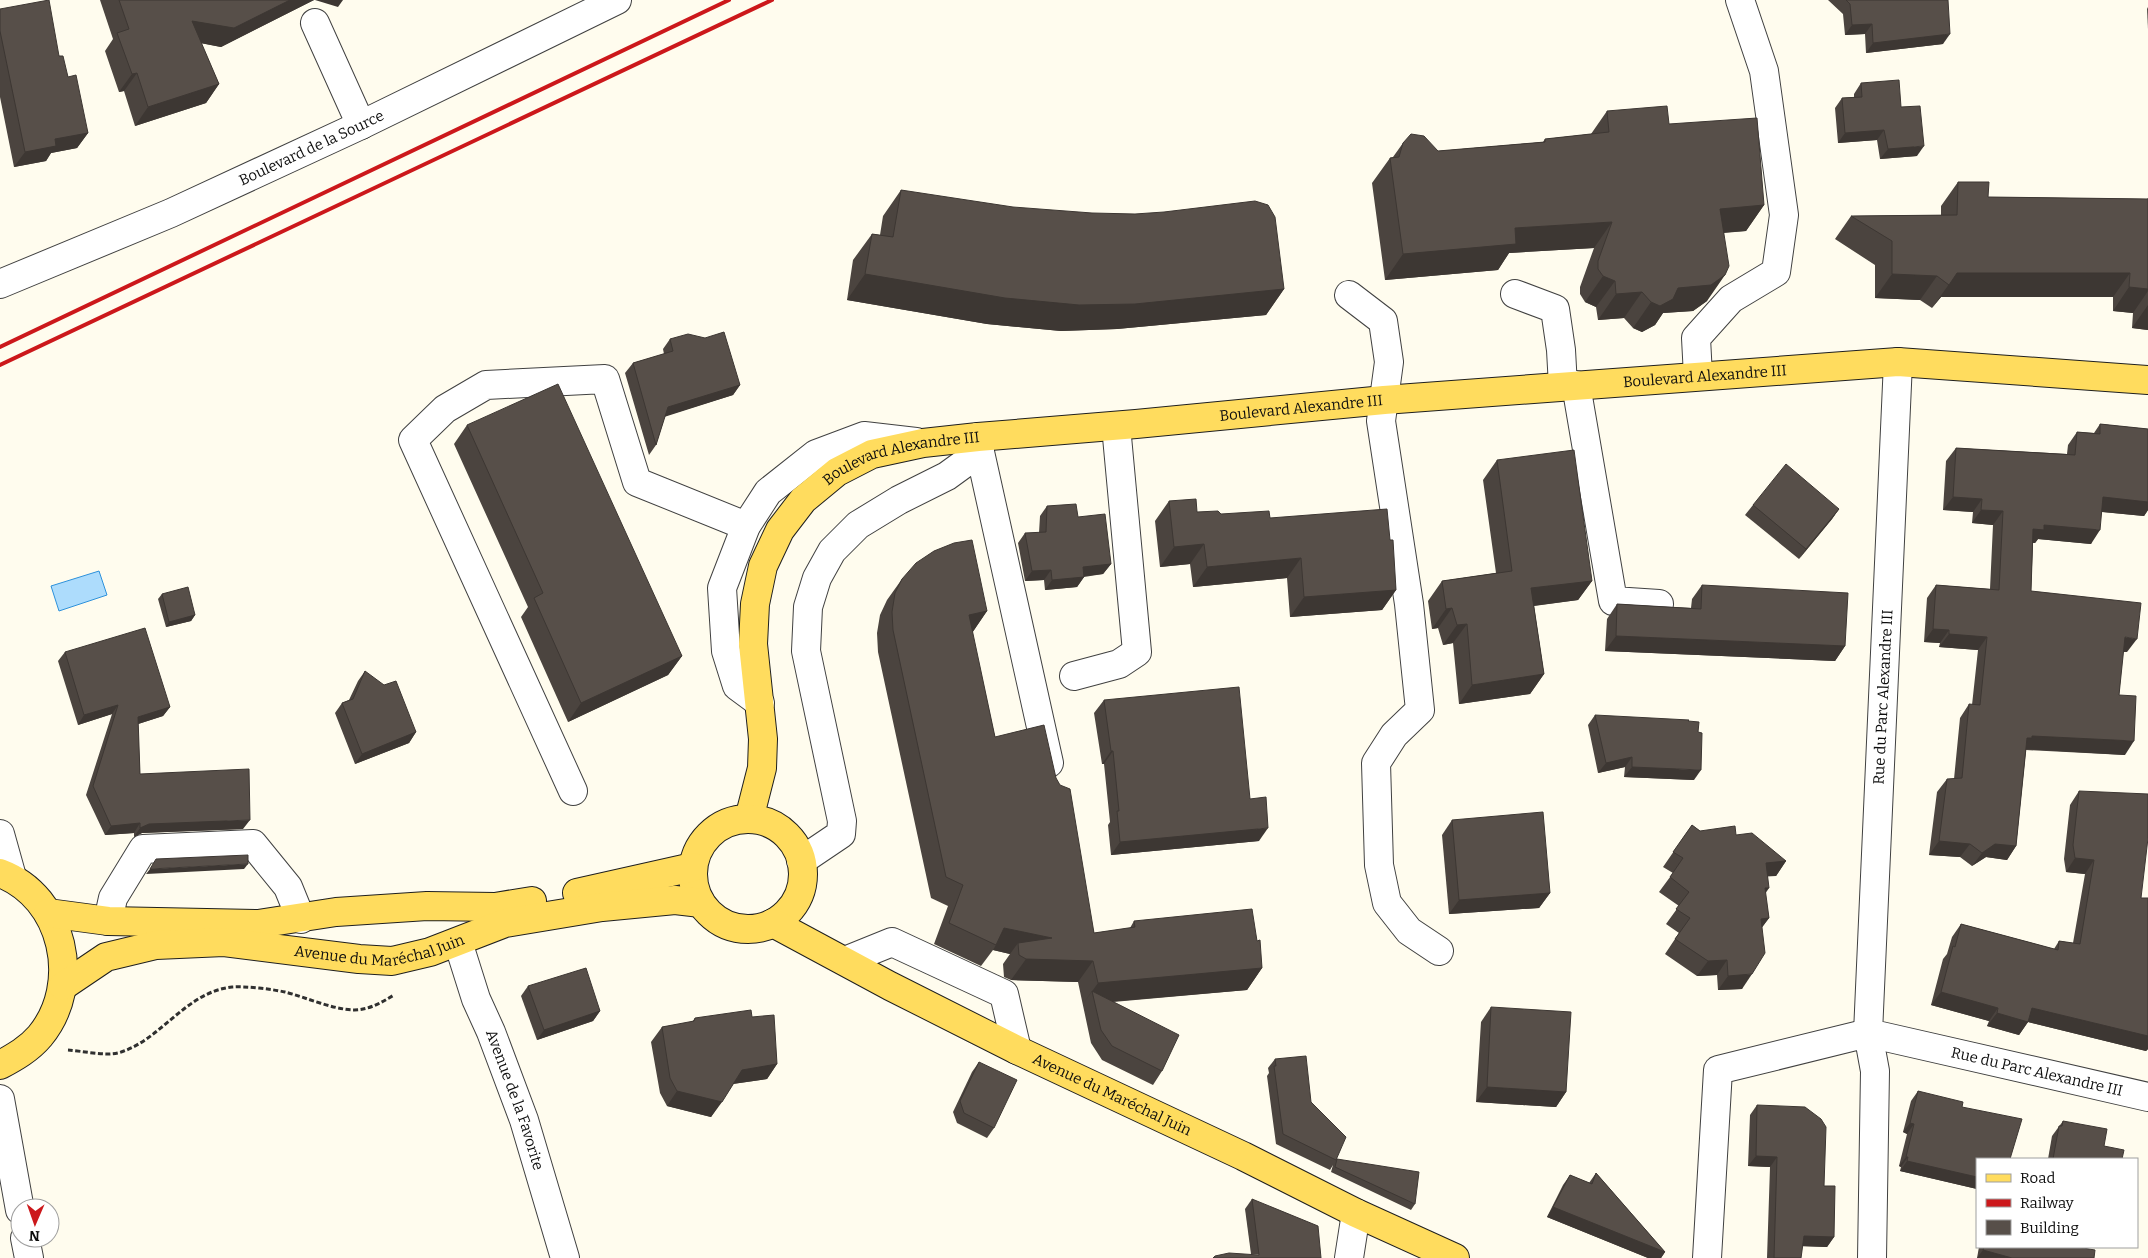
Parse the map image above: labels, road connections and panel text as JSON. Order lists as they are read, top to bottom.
{
  "streets": {
    "main road": ["Boulevard Alexandre III", "Avenue du Maréchal Juin"],
    "street": ["Boulevard de la Source", "Rue du Parc Alexandre III", "Avenue de la Favorite"]
  },
  "crossings": [
    ["Boulevard Alexandre III", "Rue du Parc Alexandre III"],
    ["Boulevard Alexandre III", "Avenue du Maréchal Juin"],
    ["Avenue du Maréchal Juin", "Avenue de la Favorite"]
  ],
  "legend": ["Road", "Railway", "Building"],
  "north": "bottom"
}
